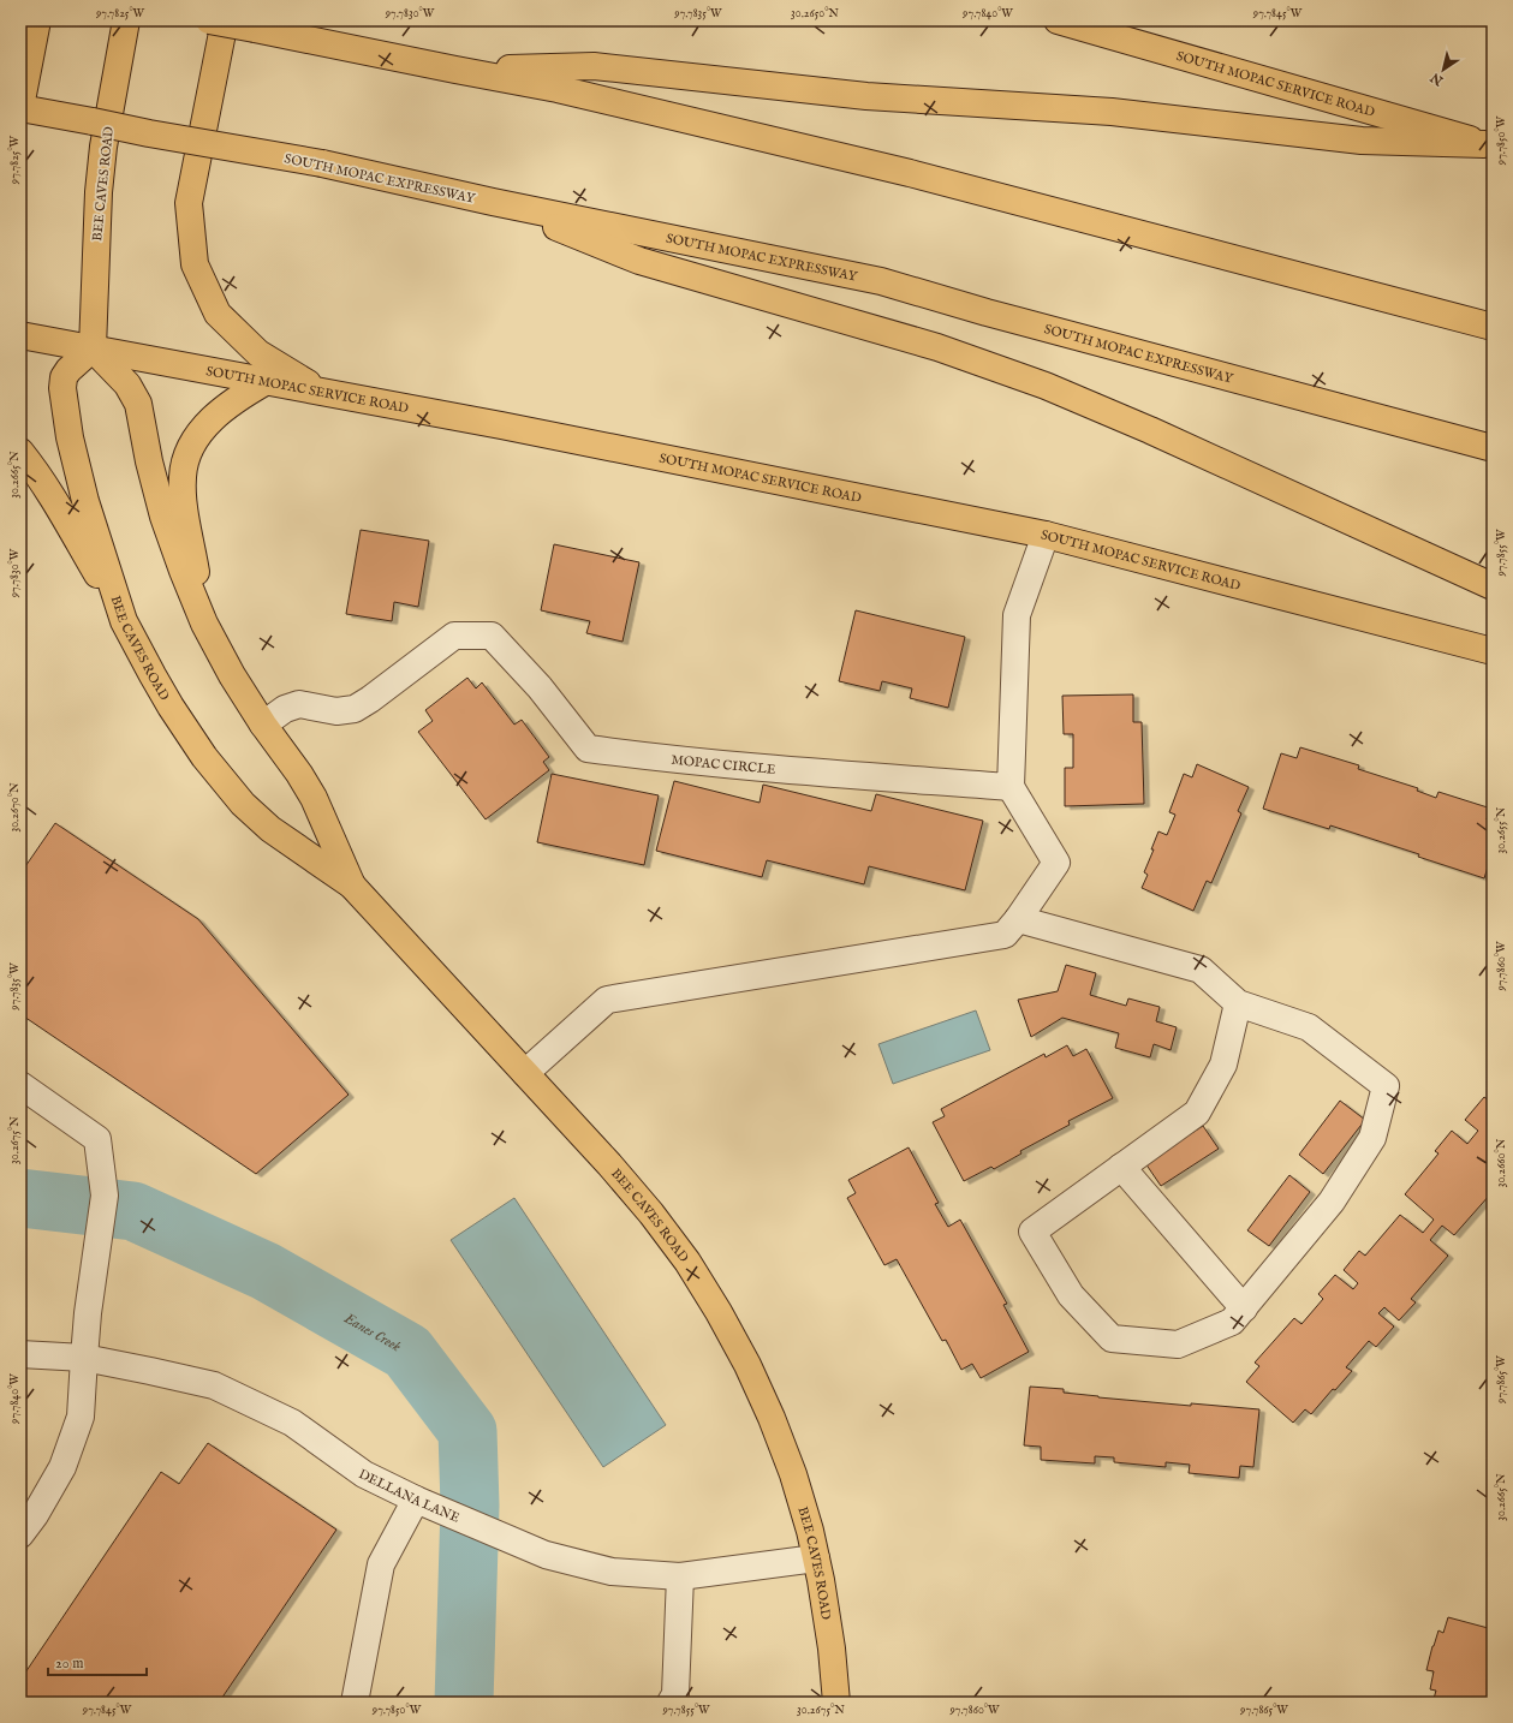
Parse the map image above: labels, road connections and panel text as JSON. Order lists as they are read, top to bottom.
{
  "streets": {
    "main road": ["SOUTH MOPAC SERVICE ROAD", "SOUTH MOPAC EXPRESSWAY", "BEE CAVES ROAD"],
    "street": ["MOPAC CIRCLE", "DELLANA LANE"]
  },
  "crossings": [
    ["SOUTH MOPAC SERVICE ROAD", "BEE CAVES ROAD"],
    ["BEE CAVES ROAD", "MOPAC CIRCLE"],
    ["BEE CAVES ROAD", "DELLANA LANE"]
  ],
  "water": ["Eanes Creek"],
  "scale_bar": "20 m",
  "north": "bottom left",
  "coordinates": [
    "97.7825°W",
    "97.7830°W",
    "97.7835°W",
    "30.2650°N",
    "97.7840°W",
    "97.7845°W",
    "97.7850°W",
    "30.2665°N",
    "97.7855°W",
    "30.2670°N",
    "30.2655°N",
    "97.7860°W",
    "30.2675°N",
    "30.2660°N",
    "97.7865°W"
  ]
}
